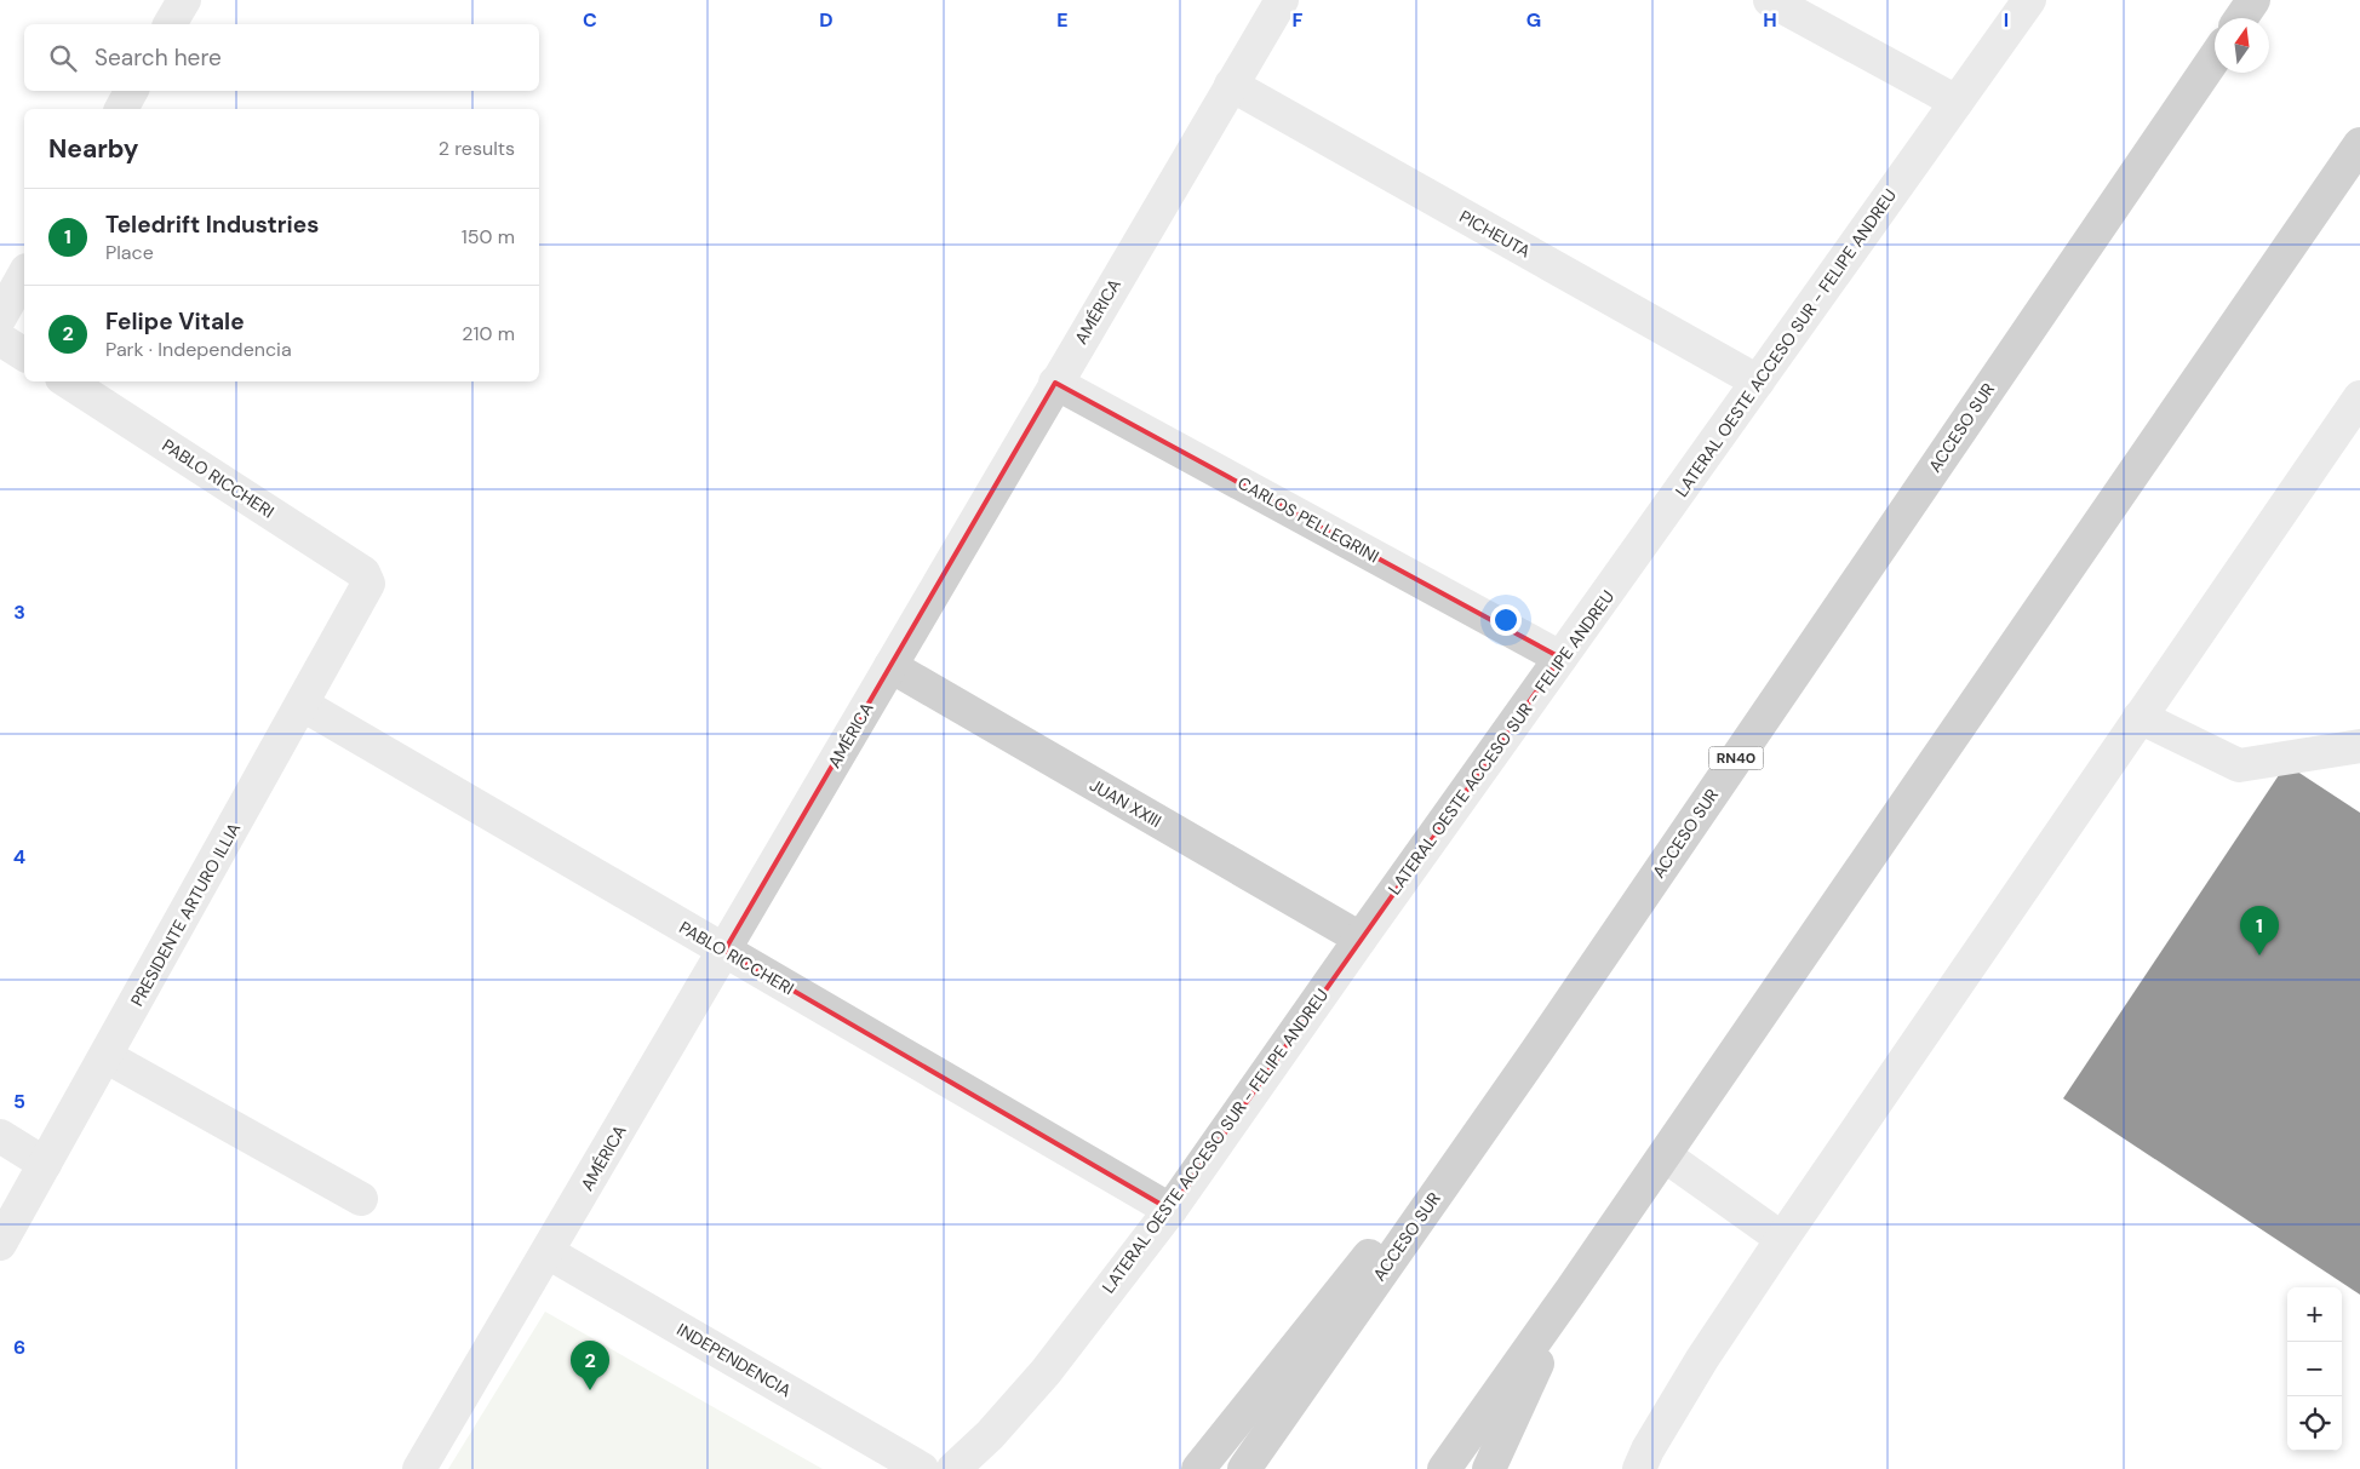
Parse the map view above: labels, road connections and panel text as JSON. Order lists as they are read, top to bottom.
{
  "streets": {
    "highway": ["ACCESO SUR", "RN40"],
    "street": [
      "PICHEUTA",
      "AMÉRICA",
      "LATERAL OESTE ACCESO SUR - FELIPE ANDREU",
      "PABLO RICCHERI",
      "CARLOS PELLEGRINI",
      "JUAN XXIII",
      "PRESIDENTE ARTURO ILLIA",
      "INDEPENDENCIA"
    ]
  },
  "crossings": [
    ["PICHEUTA", "AMÉRICA"],
    ["PICHEUTA", "LATERAL OESTE ACCESO SUR - FELIPE ANDREU"],
    ["AMÉRICA", "PABLO RICCHERI"],
    ["AMÉRICA", "CARLOS PELLEGRINI"],
    ["AMÉRICA", "JUAN XXIII"],
    ["AMÉRICA", "INDEPENDENCIA"],
    ["LATERAL OESTE ACCESO SUR - FELIPE ANDREU", "PABLO RICCHERI"],
    ["LATERAL OESTE ACCESO SUR - FELIPE ANDREU", "CARLOS PELLEGRINI"],
    ["LATERAL OESTE ACCESO SUR - FELIPE ANDREU", "JUAN XXIII"],
    ["PABLO RICCHERI", "PRESIDENTE ARTURO ILLIA"]
  ],
  "north": "top",
  "page": {
    "search": "Search here",
    "heading": ["Nearby", "2 results"],
    "list": [
      {
        "mark": "1",
        "name": "Teledrift Industries",
        "note": "Place",
        "value": "150 m"
      },
      {
        "mark": "2",
        "name": "Felipe Vitale",
        "note": "Park · Independencia",
        "value": "210 m"
      }
    ],
    "pins": ["1", "2"],
    "map_buttons": ["+", "−"]
  },
  "grid": {
    "columns": [
      "C",
      "D",
      "E",
      "F",
      "G",
      "H",
      "I"
    ],
    "rows": [
      "3",
      "4",
      "5",
      "6"
    ]
  }
}
